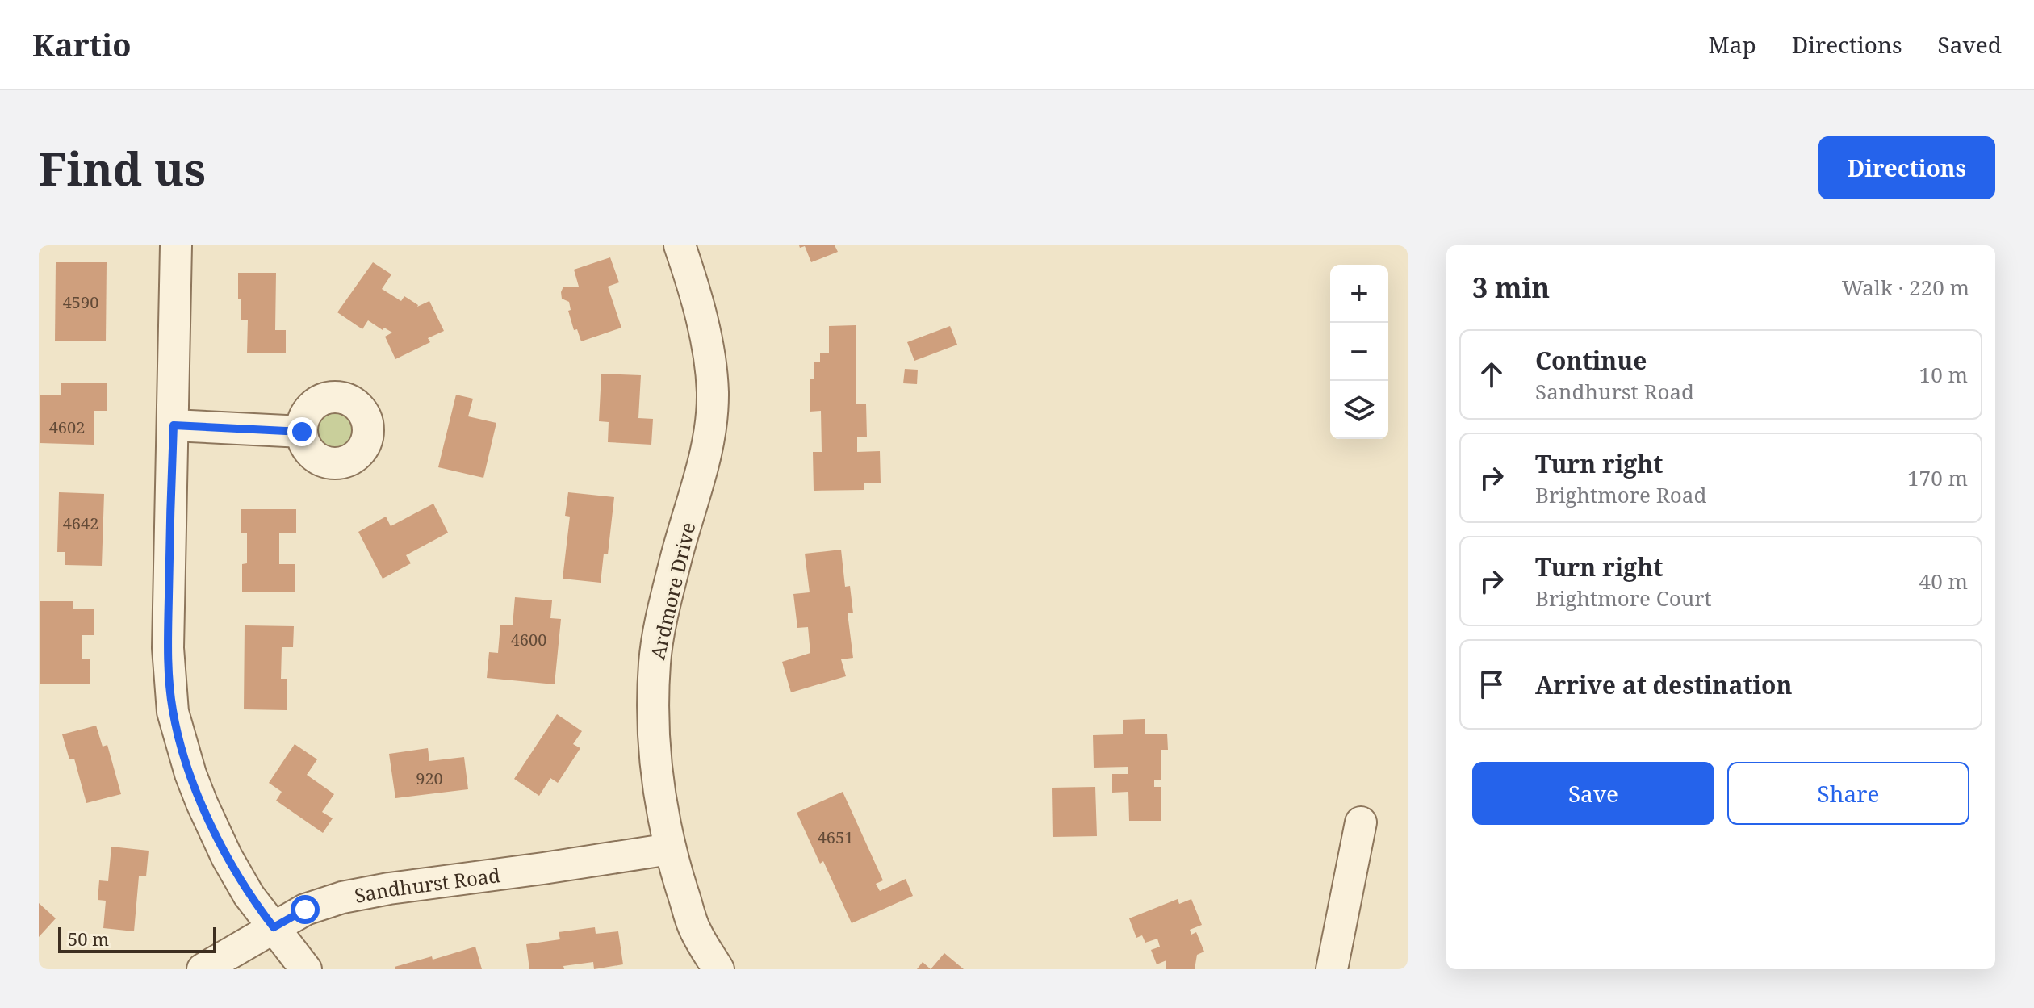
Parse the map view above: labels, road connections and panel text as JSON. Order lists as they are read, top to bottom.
{
  "streets": {
    "street": ["Ardmore Drive", "Sandhurst Road"]
  },
  "crossings": [
    ["Ardmore Drive", "Sandhurst Road"]
  ],
  "house_numbers": [
    "4590",
    "4602",
    "4642",
    "4600",
    "920",
    "4651"
  ],
  "scale_bar": "50 m",
  "page": {
    "header": "Kartio",
    "nav": ["Map", "Directions", "Saved"],
    "buttons": [
      "Directions",
      ["Save", "Share"]
    ],
    "title": "Find us",
    "heading": ["3 min", "Walk · 220 m"],
    "map_buttons": ["+", "−"],
    "list": [
      ["Continue", "Sandhurst Road", "10 m"],
      ["Turn right", "Brightmore Road", "170 m"],
      ["Turn right", "Brightmore Court", "40 m"],
      "Arrive at destination"
    ],
    "scale": "50 m"
  }
}
